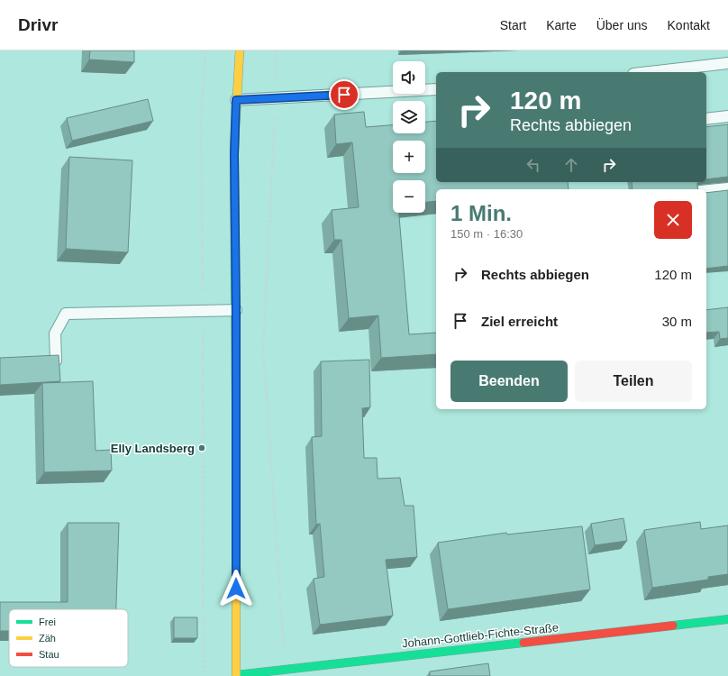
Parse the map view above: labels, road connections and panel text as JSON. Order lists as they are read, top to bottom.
{
  "streets": {
    "main road": ["Johann-Gottlieb-Fichte-Straße"]
  },
  "places": ["Elly Landsberg"],
  "legend": ["Frei", "Zäh", "Stau"],
  "page": {
    "header": "Drivr",
    "nav": [
      "Start",
      "Karte",
      "Über uns",
      "Kontakt"
    ],
    "map_buttons": ["+", "−"],
    "turn": ["120 m", "Rechts abbiegen"],
    "heading": ["1 Min.", "150 m · 16:30"],
    "list": [
      {
        "name": "Rechts abbiegen",
        "value": "120 m"
      },
      {
        "name": "Ziel erreicht",
        "value": "30 m"
      }
    ],
    "buttons": ["Beenden", "Teilen"]
  }
}
